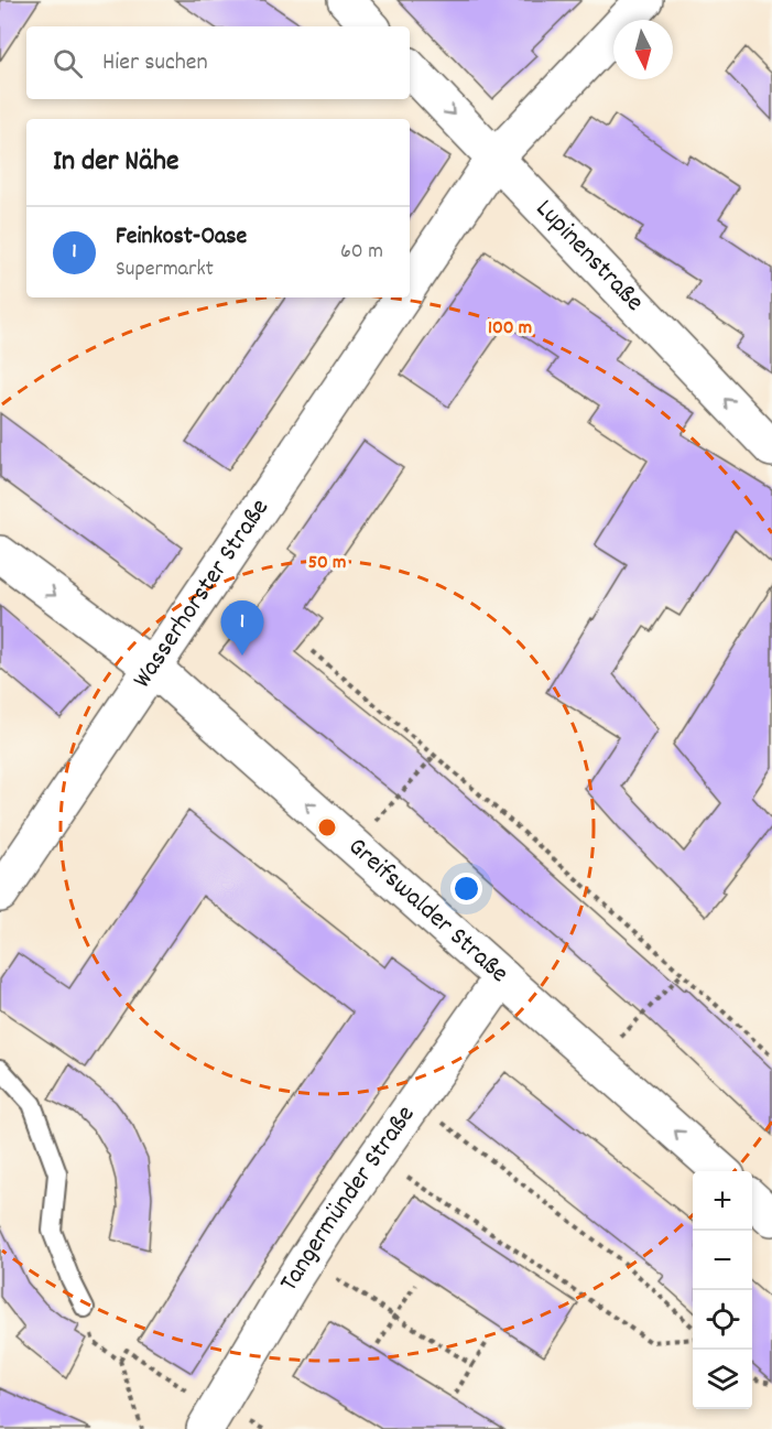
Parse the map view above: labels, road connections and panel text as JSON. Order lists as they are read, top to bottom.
{
  "streets": {
    "street": [
      "Lupinenstraße",
      "Wasserhorster Straße",
      "Greifswalder Straße",
      "Tangermünder Straße"
    ]
  },
  "crossings": [
    ["Lupinenstraße", "Wasserhorster Straße"],
    ["Wasserhorster Straße", "Greifswalder Straße"],
    ["Greifswalder Straße", "Tangermünder Straße"]
  ],
  "north": "bottom",
  "page": {
    "search": "Hier suchen",
    "heading": "In der Nähe",
    "list": [
      {
        "mark": "1",
        "name": "Feinkost-Oase",
        "note": "Supermarkt",
        "value": "60 m"
      }
    ],
    "pins": "1",
    "map_buttons": ["+", "−"]
  },
  "rings": ["100 m", "50 m"]
}
